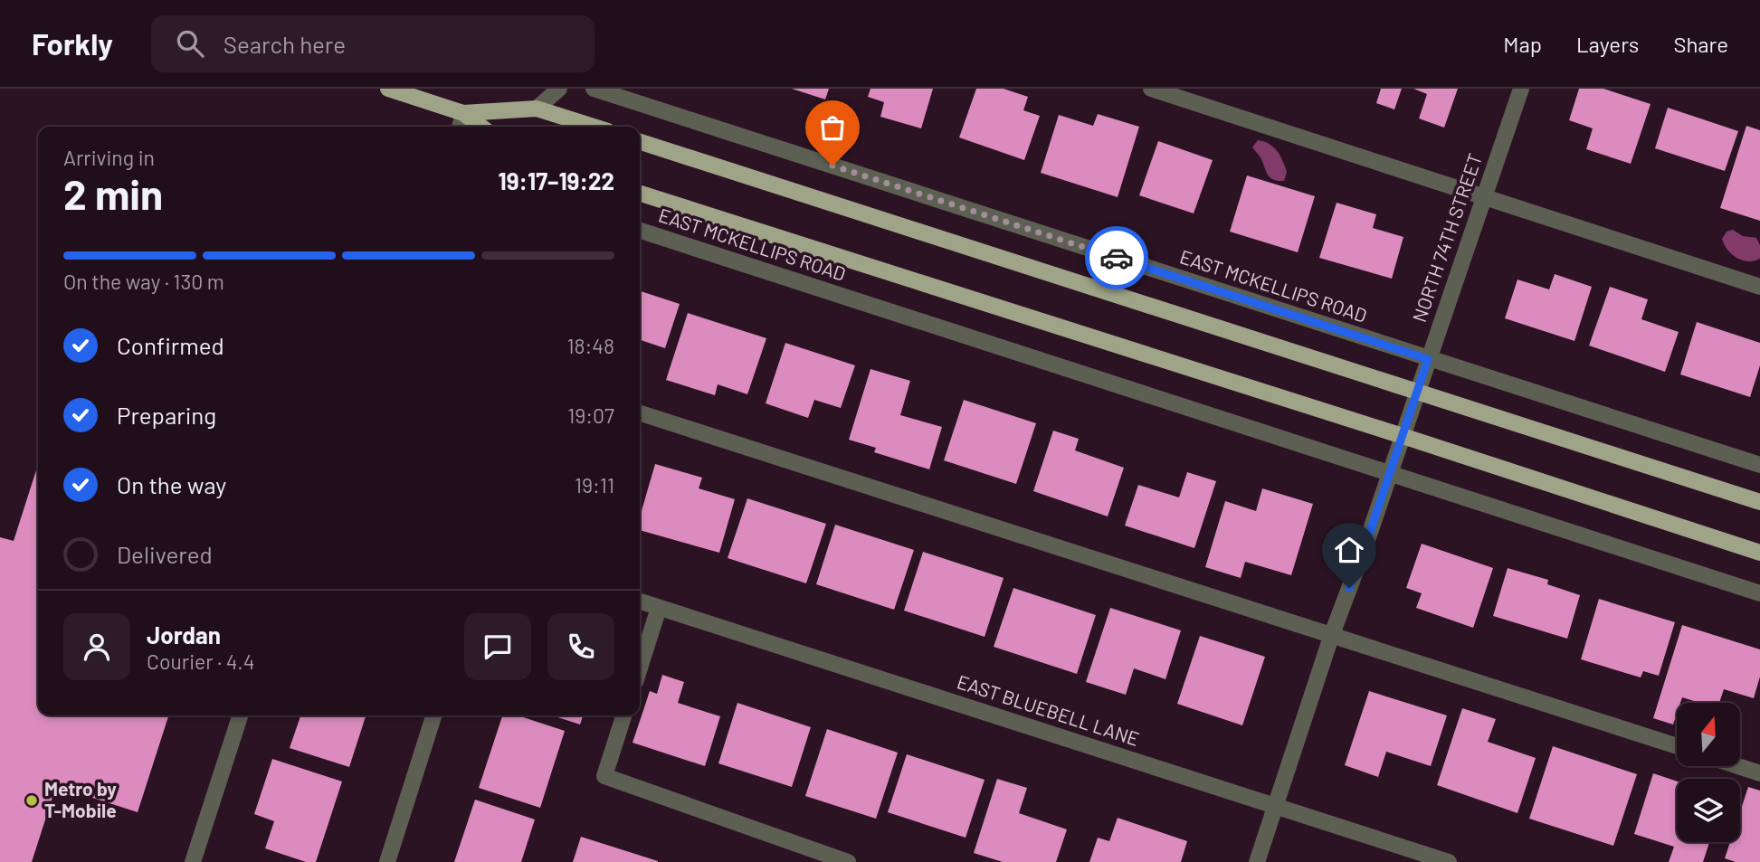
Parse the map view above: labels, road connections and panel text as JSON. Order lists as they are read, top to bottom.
{
  "streets": {
    "main road": ["EAST MCKELLIPS ROAD"],
    "street": ["NORTH 74TH STREET", "EAST BLUEBELL LANE"]
  },
  "crossings": [
    ["NORTH 74TH STREET", "EAST MCKELLIPS ROAD"],
    ["NORTH 74TH STREET", "EAST BLUEBELL LANE"]
  ],
  "places": ["Metro by T-Mobile"],
  "north": "top",
  "page": {
    "header": "Forkly",
    "search": "Search here",
    "nav": ["Map", "Layers", "Share"],
    "heading": ["2 min", "Arriving in", "19:17–19:22"],
    "panel": ["Jordan", "Courier · 4.4"],
    "bar": "On the way · 130 m",
    "list": [
      ["Confirmed", "18:48"],
      ["Preparing", "19:07"],
      ["On the way", "19:11"],
      "Delivered"
    ]
  }
}
